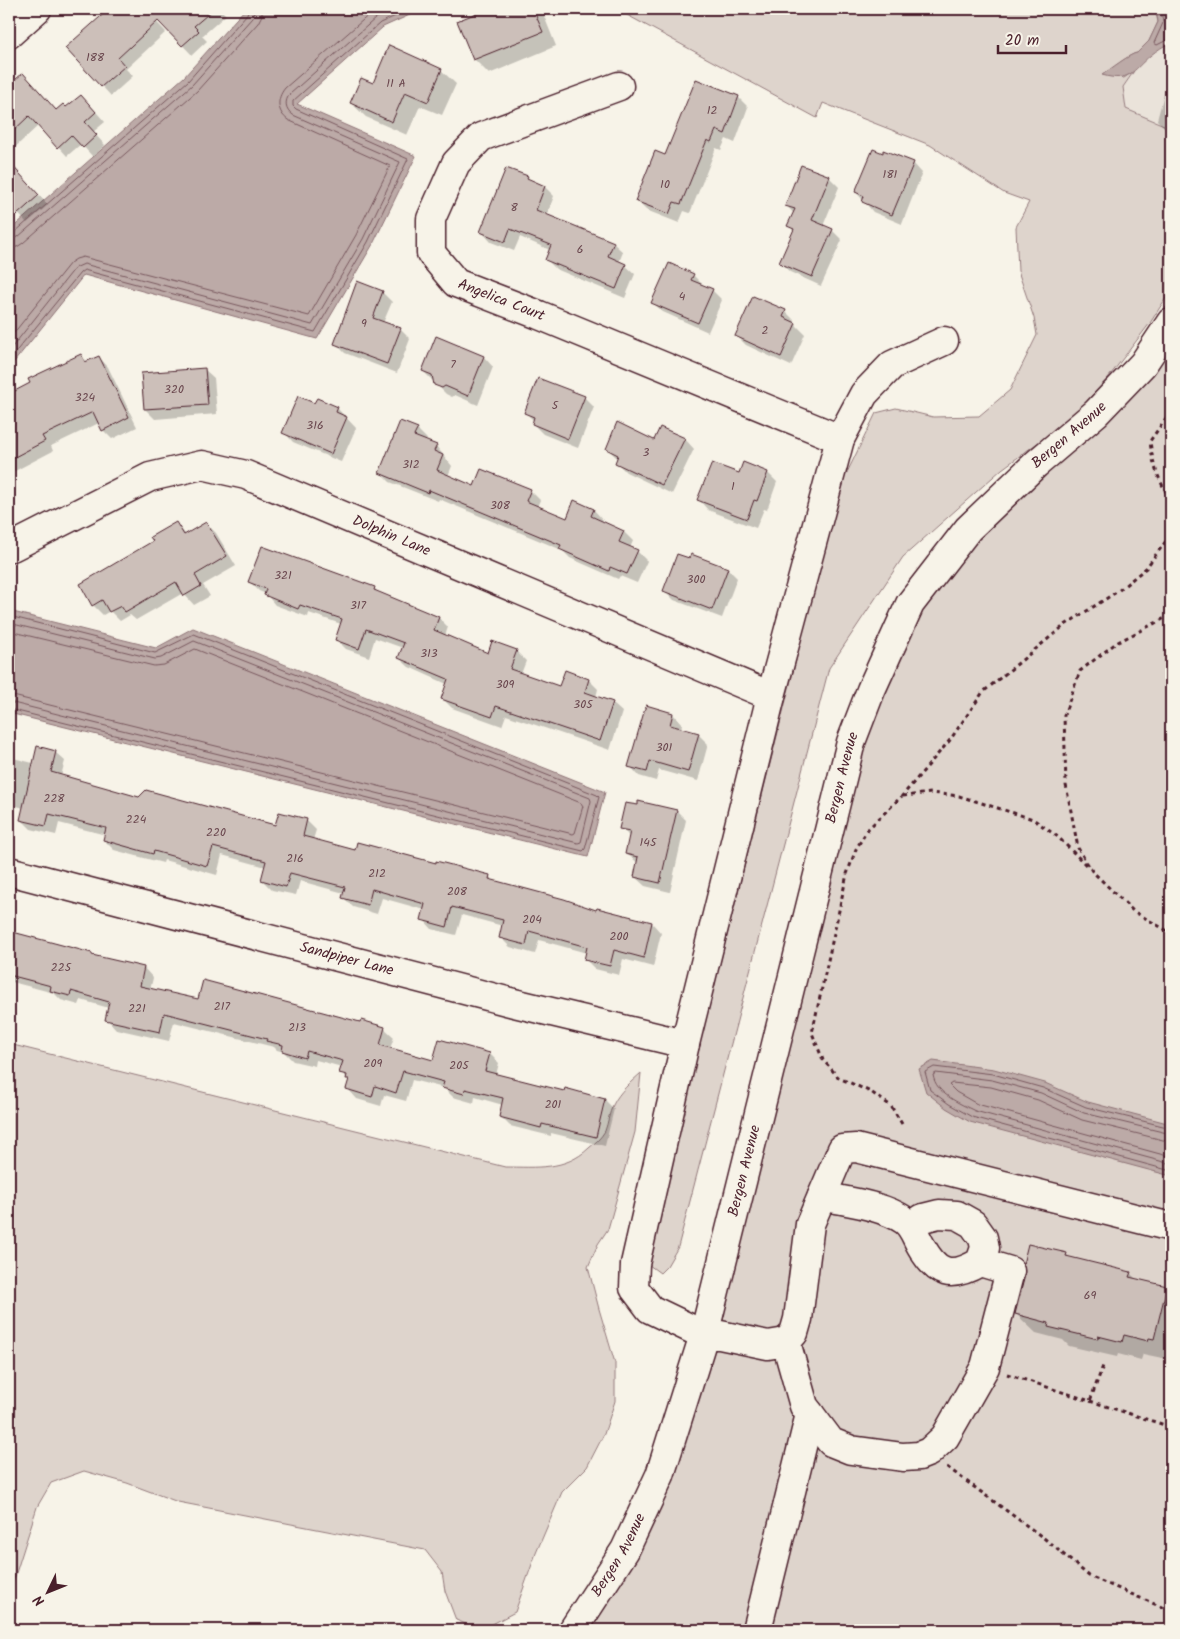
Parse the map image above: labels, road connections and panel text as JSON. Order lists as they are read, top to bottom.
{
  "streets": {
    "street": [
      "Angelica Court",
      "Bergen Avenue",
      "Dolphin Lane",
      "Sandpiper Lane"
    ]
  },
  "house_numbers": [
    "188",
    "11 A",
    "12",
    "181",
    "10",
    "8",
    "6",
    "4",
    "9",
    "2",
    "7",
    "320",
    "324",
    "5",
    "316",
    "3",
    "312",
    "1",
    "308",
    "321",
    "300",
    "317",
    "313",
    "309",
    "305",
    "301",
    "228",
    "224",
    "220",
    "145",
    "216",
    "212",
    "208",
    "204",
    "200",
    "225",
    "217",
    "221",
    "213",
    "209",
    "205",
    "201",
    "69"
  ],
  "scale_bar": "20 m",
  "north": "bottom left"
}
